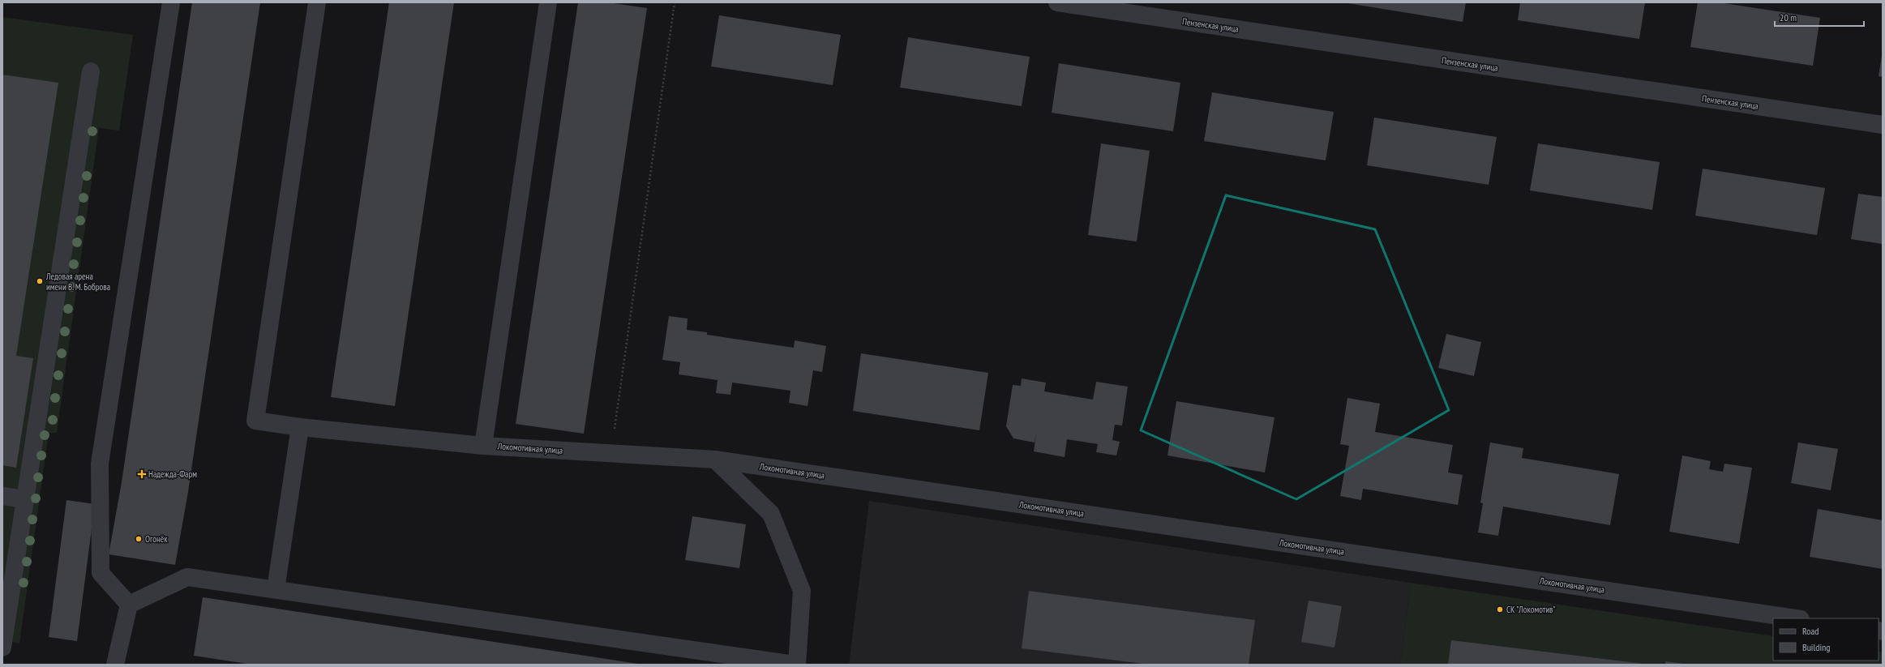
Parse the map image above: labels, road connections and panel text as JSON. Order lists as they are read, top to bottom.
{
  "streets": {
    "street": ["Пензенская улица", "Локомотивная улица"]
  },
  "places": {
    "other": ["Ледовая арена имени В. М. Боброва", "Огонёк", "СК \"Локомотив\""],
    "health": ["Надежда-Фарм"]
  },
  "legend": ["Road", "Building"],
  "scale_bar": "20 m"
}
